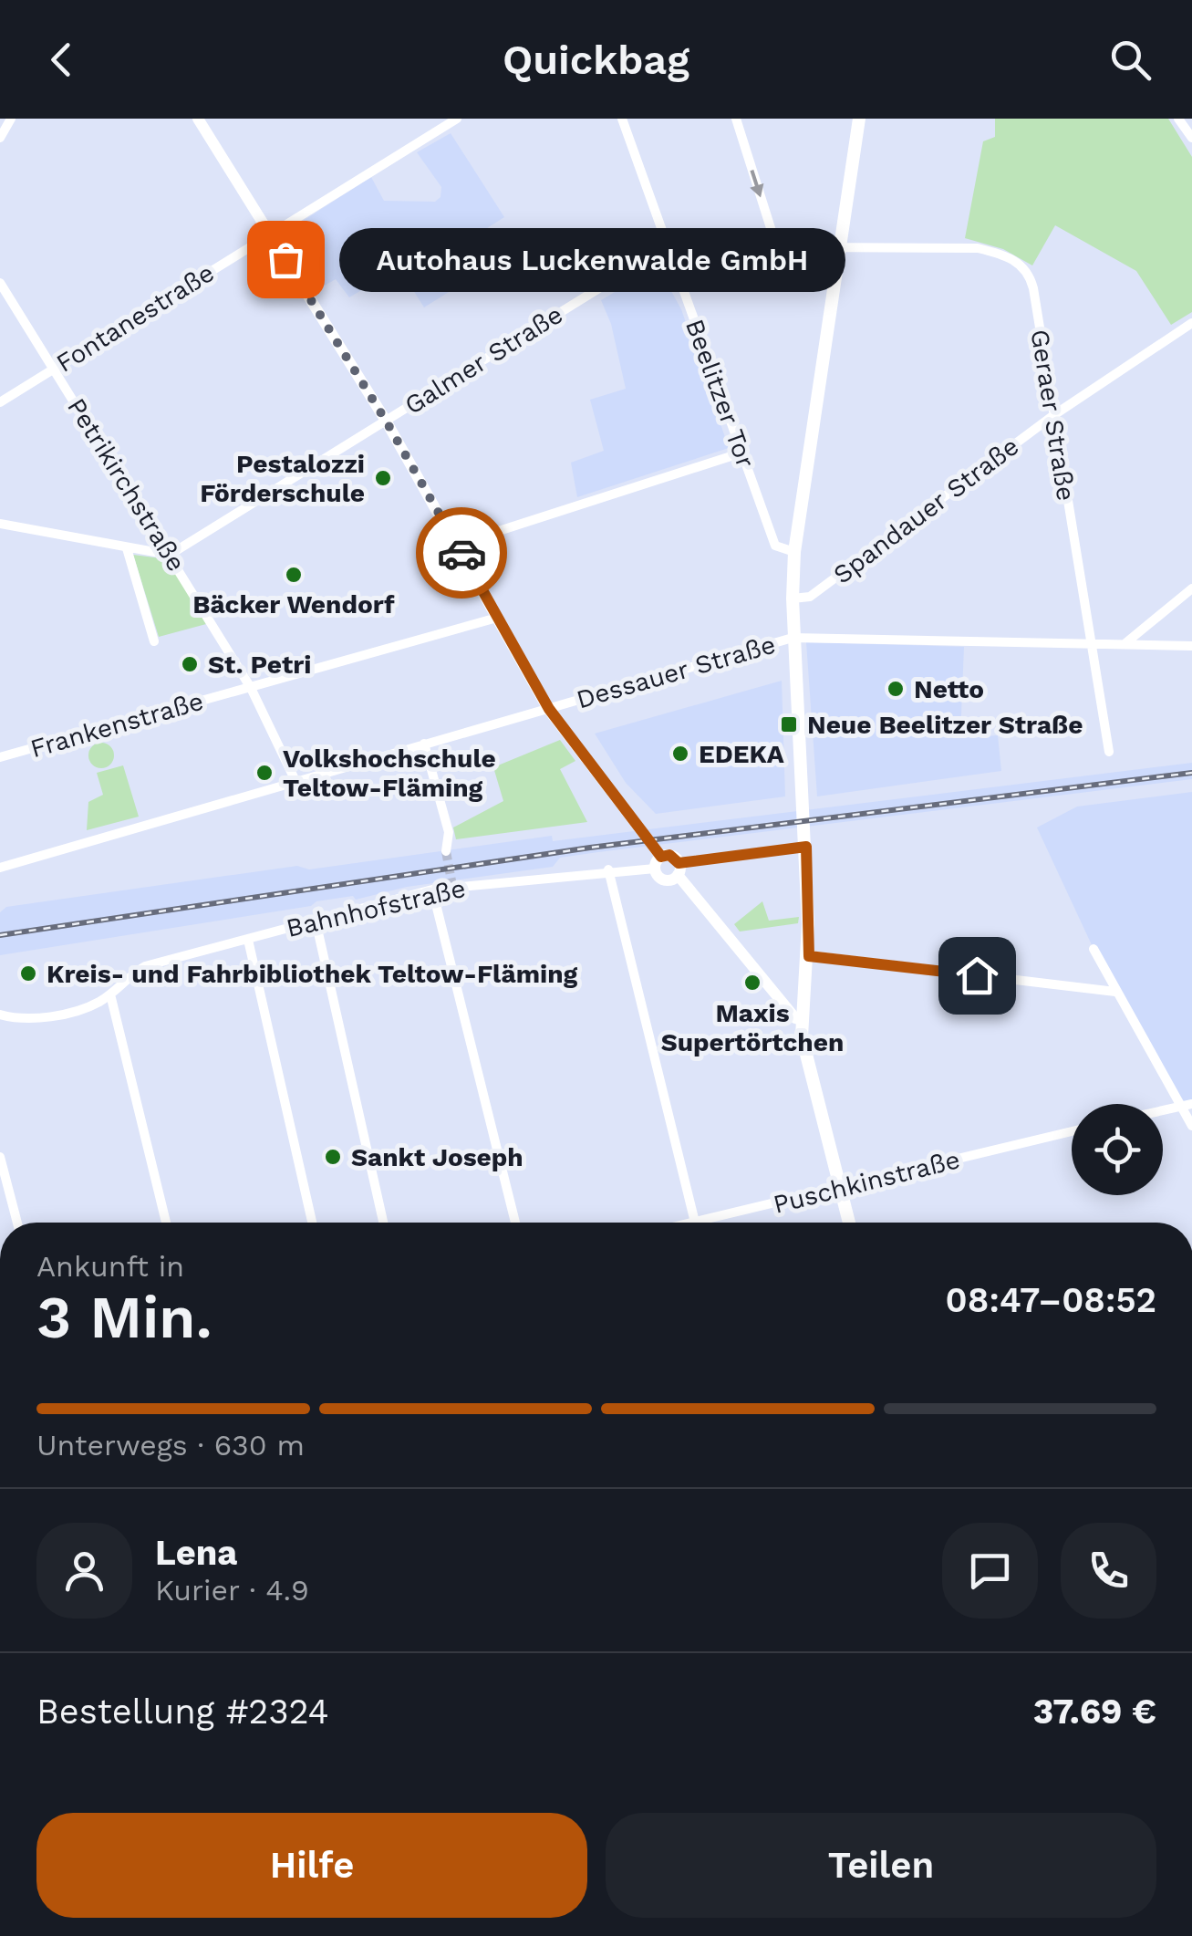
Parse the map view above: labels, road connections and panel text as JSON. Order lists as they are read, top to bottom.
{
  "streets": {
    "street": [
      "Fontanestraße",
      "Galmer Straße",
      "Beelitzer Tor",
      "Geraer Straße",
      "Petrikirchstraße",
      "Spandauer Straße",
      "Dessauer Straße",
      "Frankenstraße",
      "Bahnhofstraße",
      "Puschkinstraße"
    ]
  },
  "crossings": [
    ["Fontanestraße", "Petrikirchstraße"],
    ["Galmer Straße", "Beelitzer Tor"],
    ["Galmer Straße", "Petrikirchstraße"],
    ["Geraer Straße", "Spandauer Straße"],
    ["Geraer Straße", "Dessauer Straße"],
    ["Petrikirchstraße", "Frankenstraße"]
  ],
  "places": {
    "other": [
      "Autohaus Luckenwalde GmbH",
      "Pestalozzi Förderschule",
      "Bäcker Wendorf",
      "St. Petri",
      "Netto",
      "EDEKA",
      "Volkshochschule Teltow-Fläming",
      "Kreis- und Fahrbibliothek Teltow-Fläming",
      "Maxis Supertörtchen",
      "Sankt Joseph"
    ],
    "transit": ["Neue Beelitzer Straße"]
  },
  "page": {
    "header": "Quickbag",
    "bubble": "Autohaus Luckenwalde GmbH",
    "heading": ["3 Min.", "Ankunft in", "08:47–08:52"],
    "panel": [
      "Lena",
      "Kurier · 4.9",
      "Bestellung #2324",
      "37.69 €"
    ],
    "bar": "Unterwegs · 630 m",
    "buttons": ["Hilfe", "Teilen"]
  }
}
